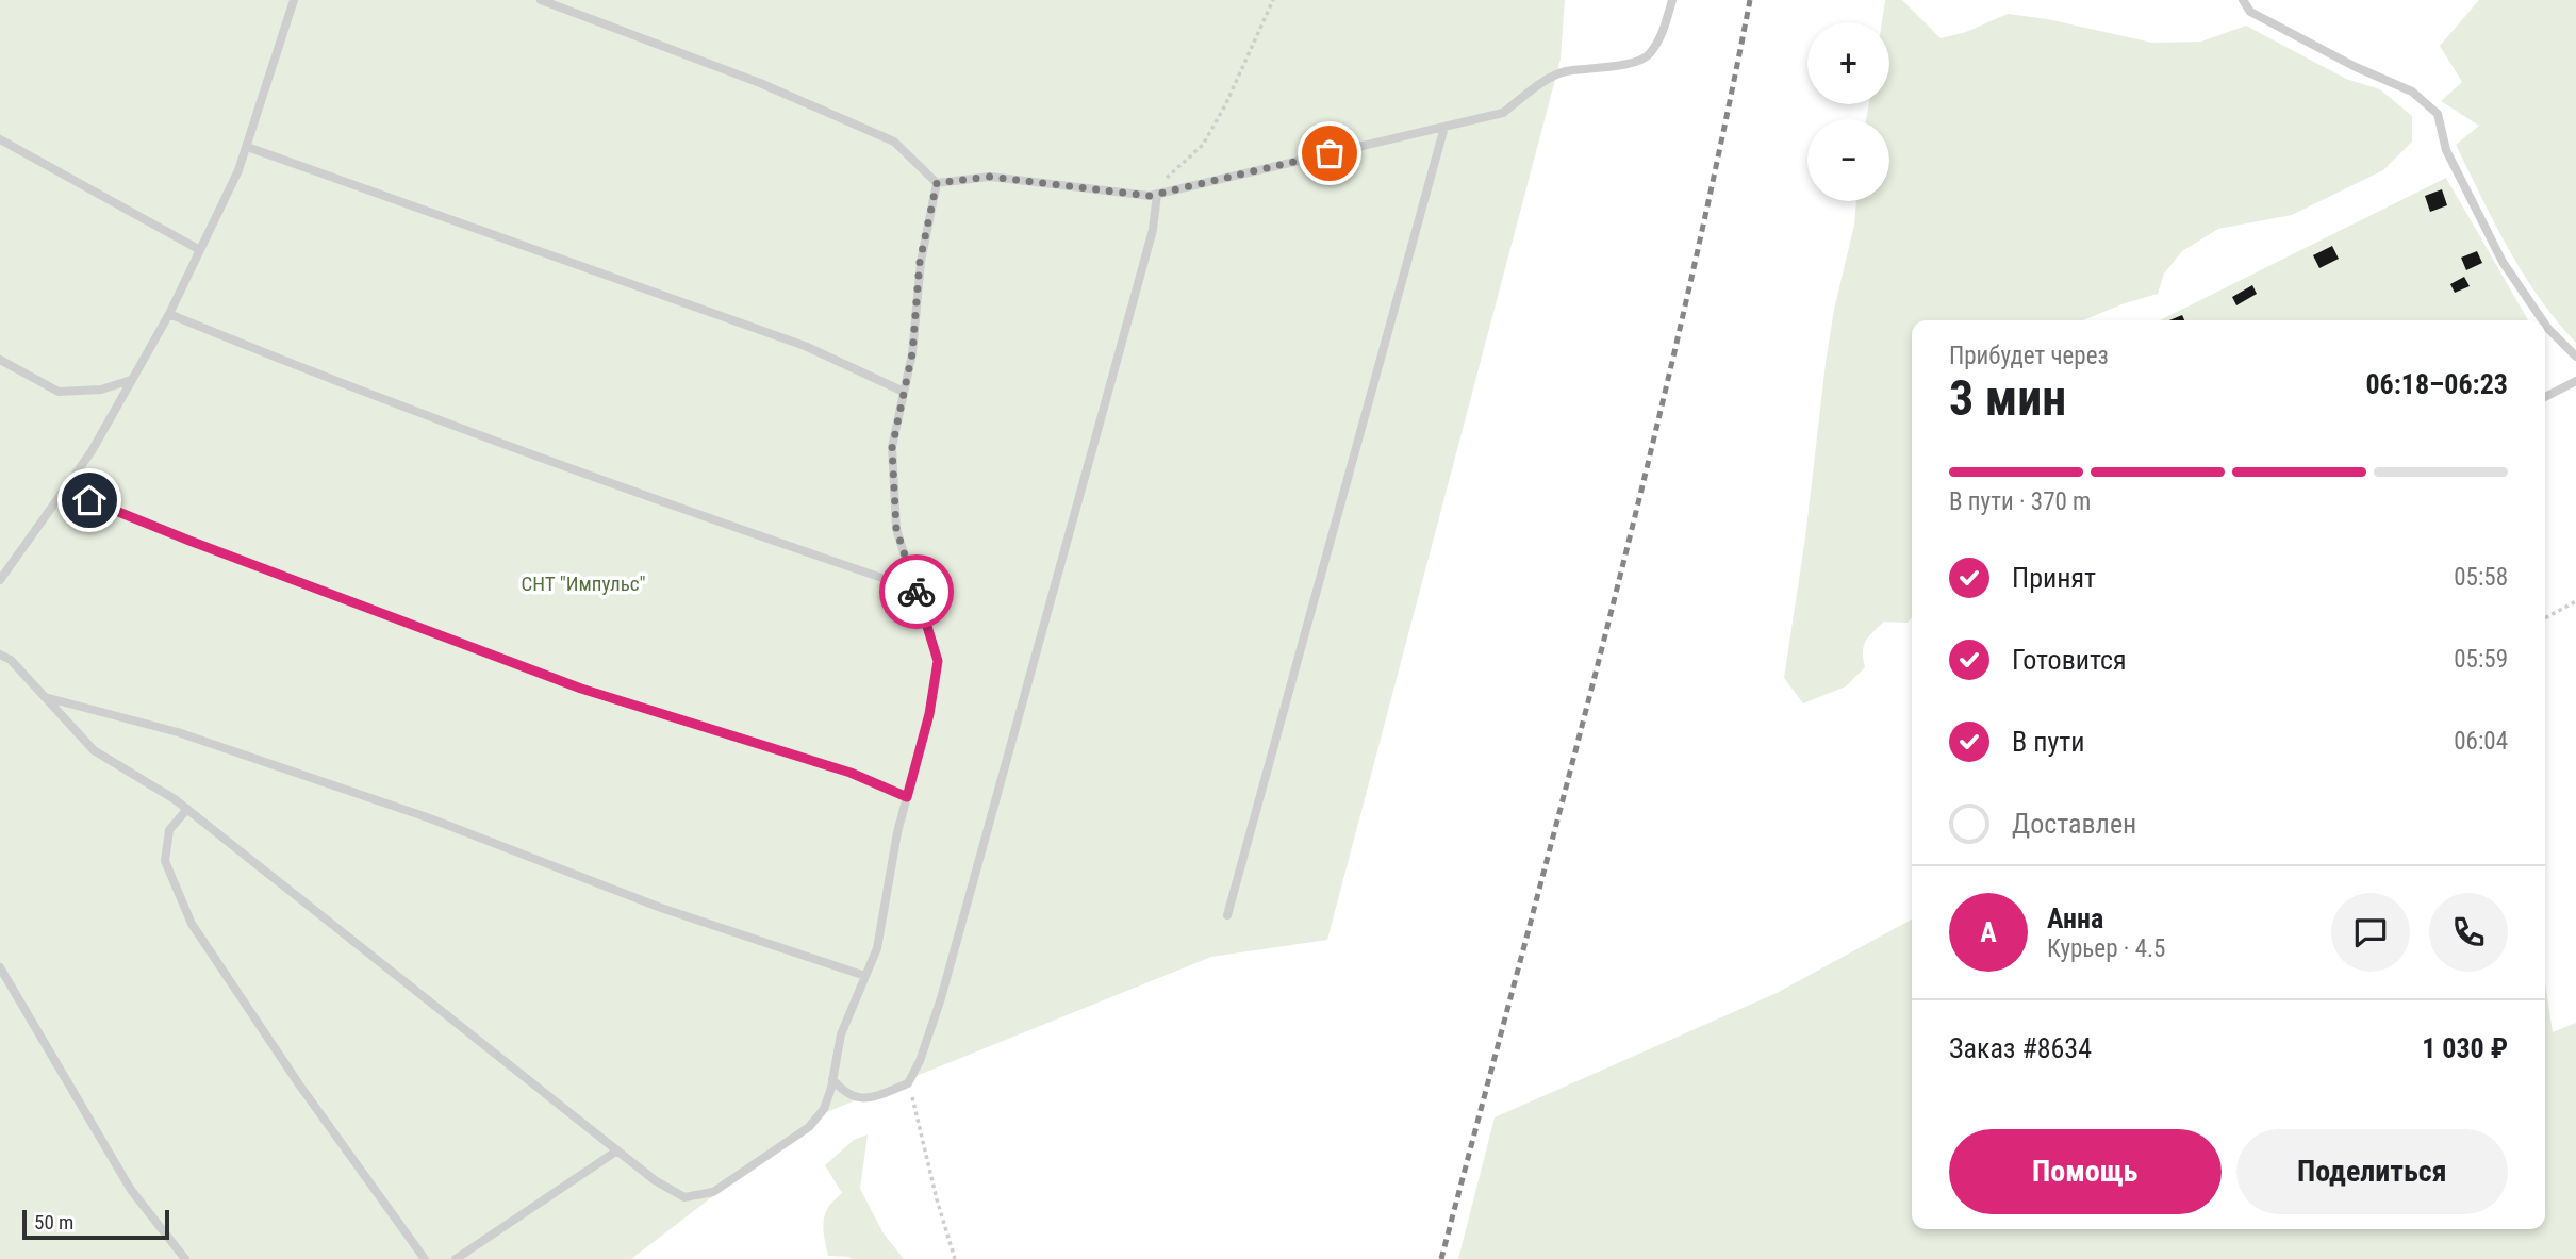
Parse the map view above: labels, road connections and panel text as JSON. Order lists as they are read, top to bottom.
{
  "parks": ["СНТ \"Импульс\""],
  "scale_bar": "50 m",
  "page": {
    "map_buttons": ["+", "−"],
    "heading": ["3 мин", "Прибудет через", "06:18–06:23"],
    "panel": [
      "Анна",
      "Курьер · 4.5",
      "Заказ #8634",
      "1 030 ₽"
    ],
    "bar": "В пути · 370 m",
    "list": [
      ["Принят", "05:58"],
      ["Готовится", "05:59"],
      ["В пути", "06:04"],
      "Доставлен"
    ],
    "round": "А",
    "buttons": ["Помощь", "Поделиться"],
    "scale": "50 m"
  }
}
